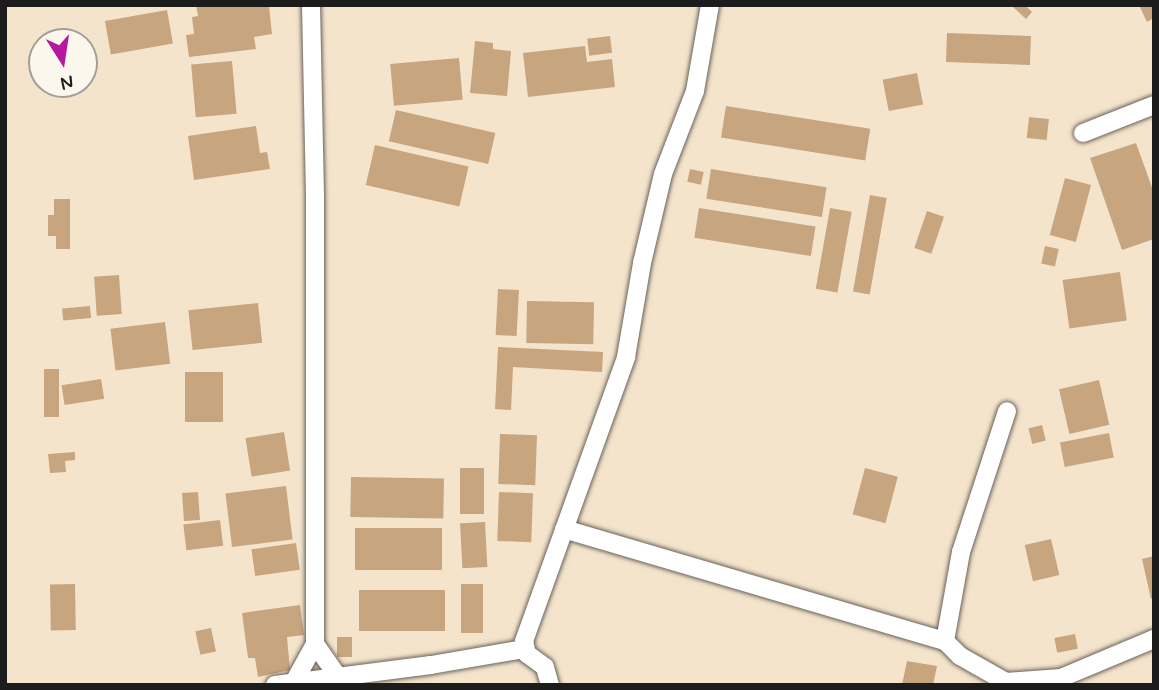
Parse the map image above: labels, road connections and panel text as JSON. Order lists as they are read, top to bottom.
{
  "north": "bottom"
}
